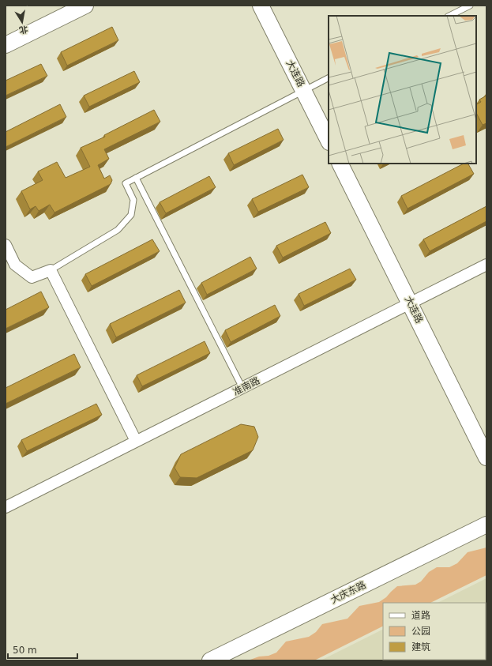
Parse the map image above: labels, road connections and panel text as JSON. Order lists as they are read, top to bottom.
{
  "streets": {
    "street": ["大连路", "准南路", "大庆东路"]
  },
  "crossings": [
    ["大连路", "准南路"]
  ],
  "legend": ["道路", "公园", "建筑"],
  "scale_bar": "50 m",
  "north": "bottom"
}
